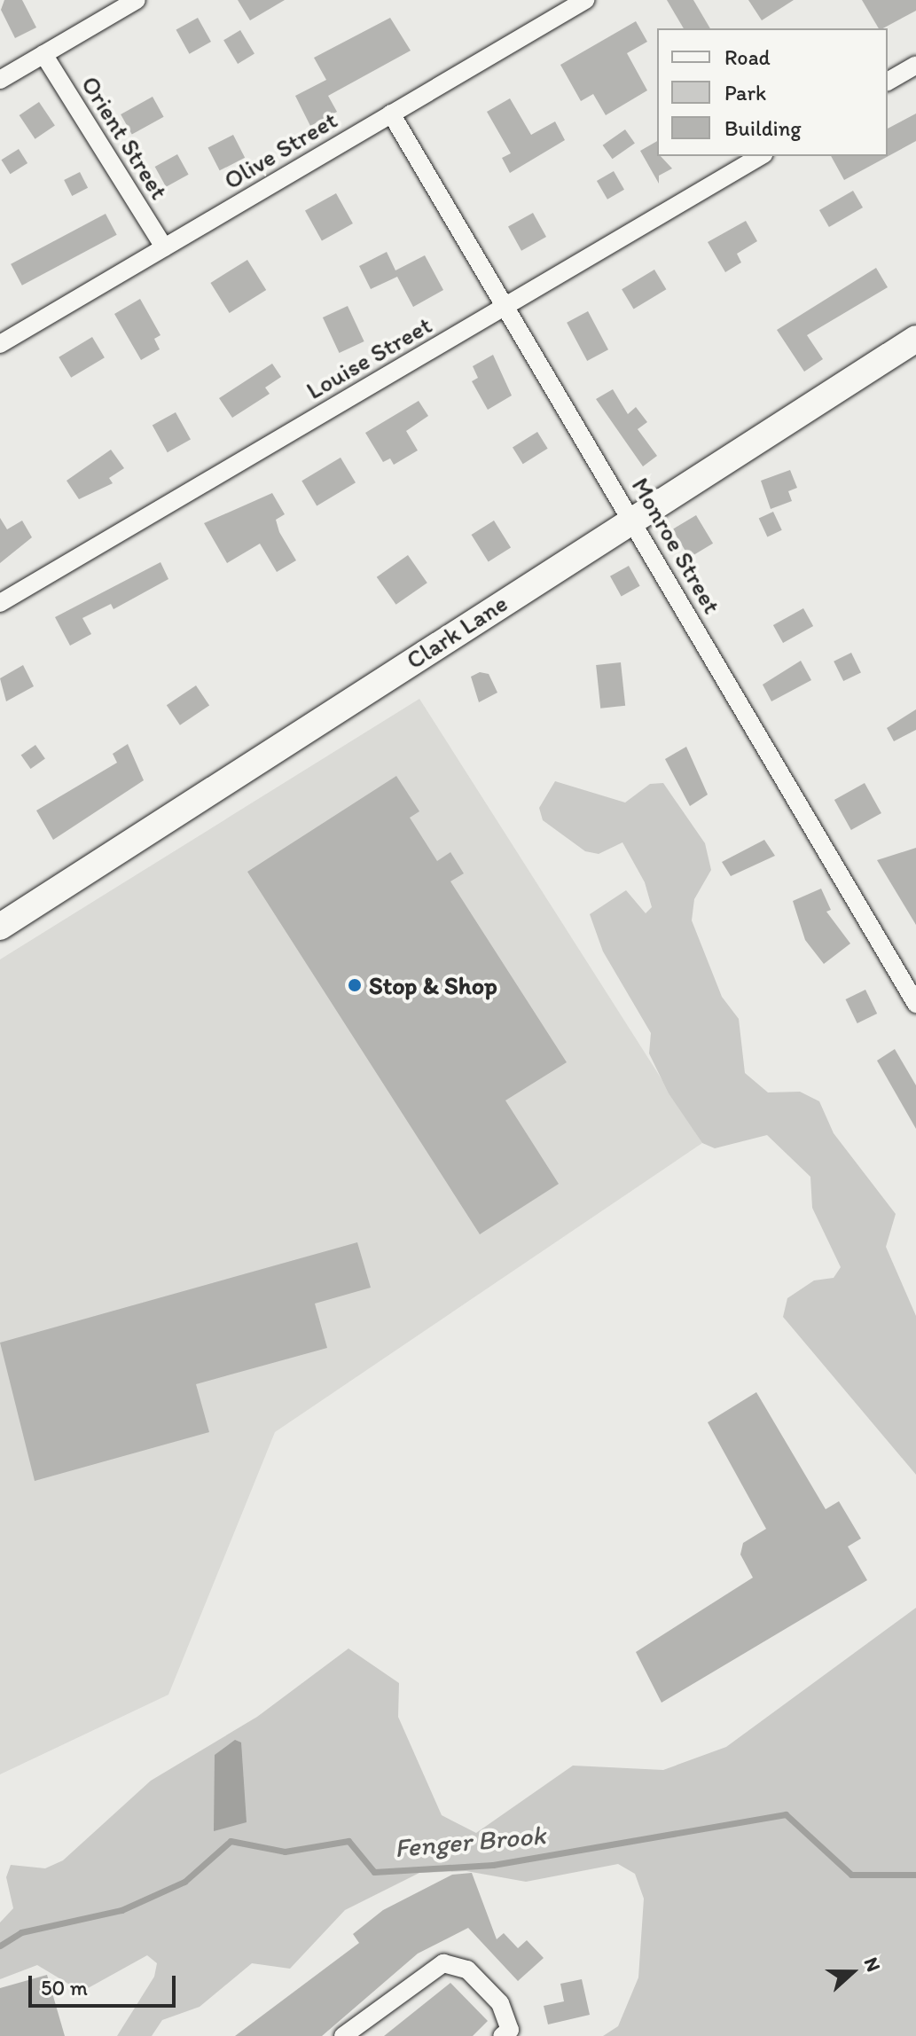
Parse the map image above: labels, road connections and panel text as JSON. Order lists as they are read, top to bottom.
{
  "streets": {
    "main road": ["Clark Lane"],
    "street": [
      "Orient Street",
      "Olive Street",
      "Louise Street",
      "Monroe Street"
    ]
  },
  "crossings": [
    ["Orient Street", "Olive Street"],
    ["Olive Street", "Monroe Street"],
    ["Louise Street", "Monroe Street"],
    ["Monroe Street", "Clark Lane"]
  ],
  "water": ["Fenger Brook"],
  "places": ["Stop & Shop"],
  "legend": ["Road", "Park", "Building"],
  "scale_bar": "50 m",
  "north": "right"
}
